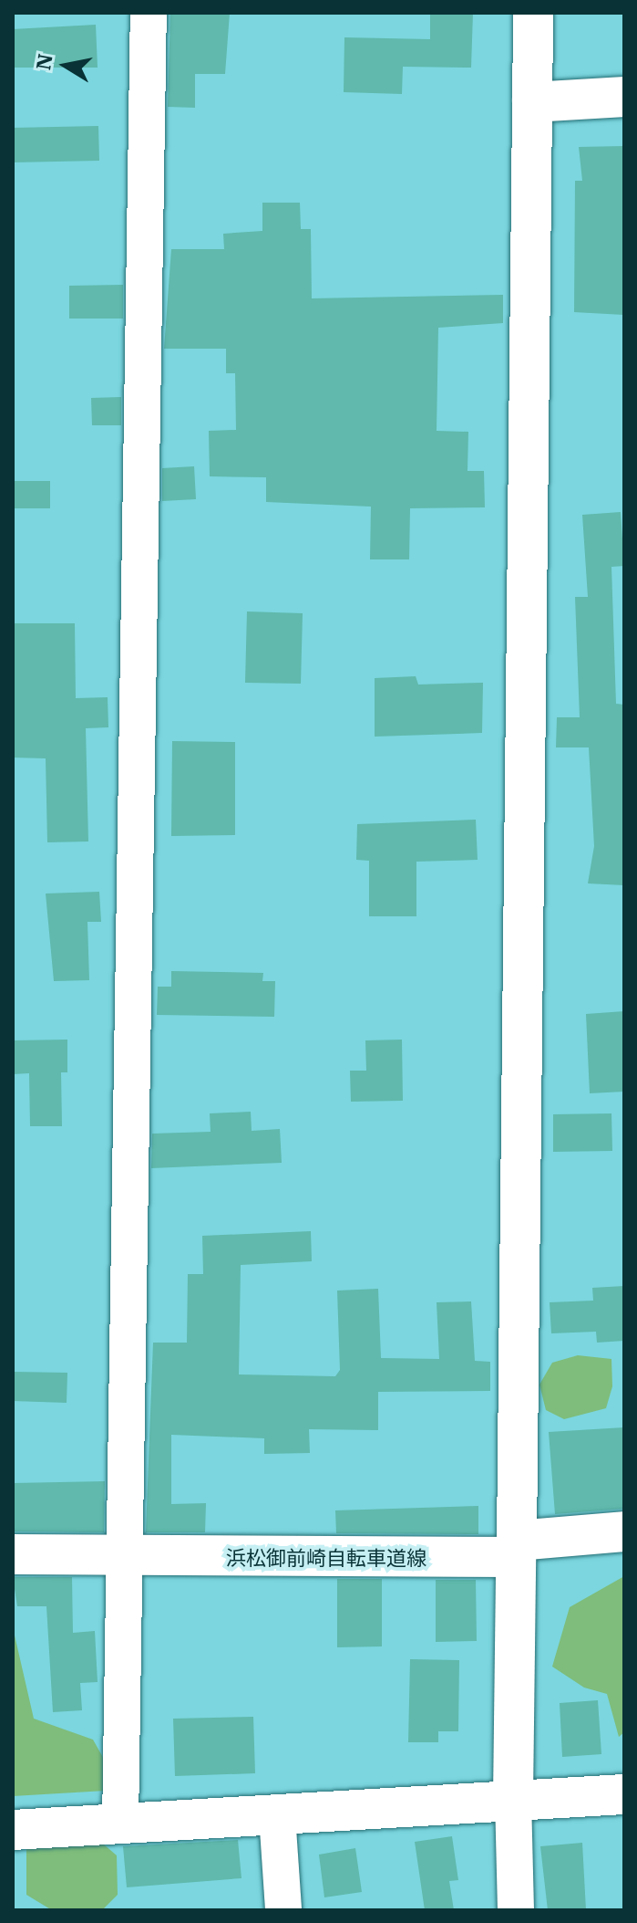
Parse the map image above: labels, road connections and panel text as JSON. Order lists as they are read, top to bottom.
{
  "streets": {
    "street": ["浜松御前崎自転車道線"]
  },
  "north": "left"
}
